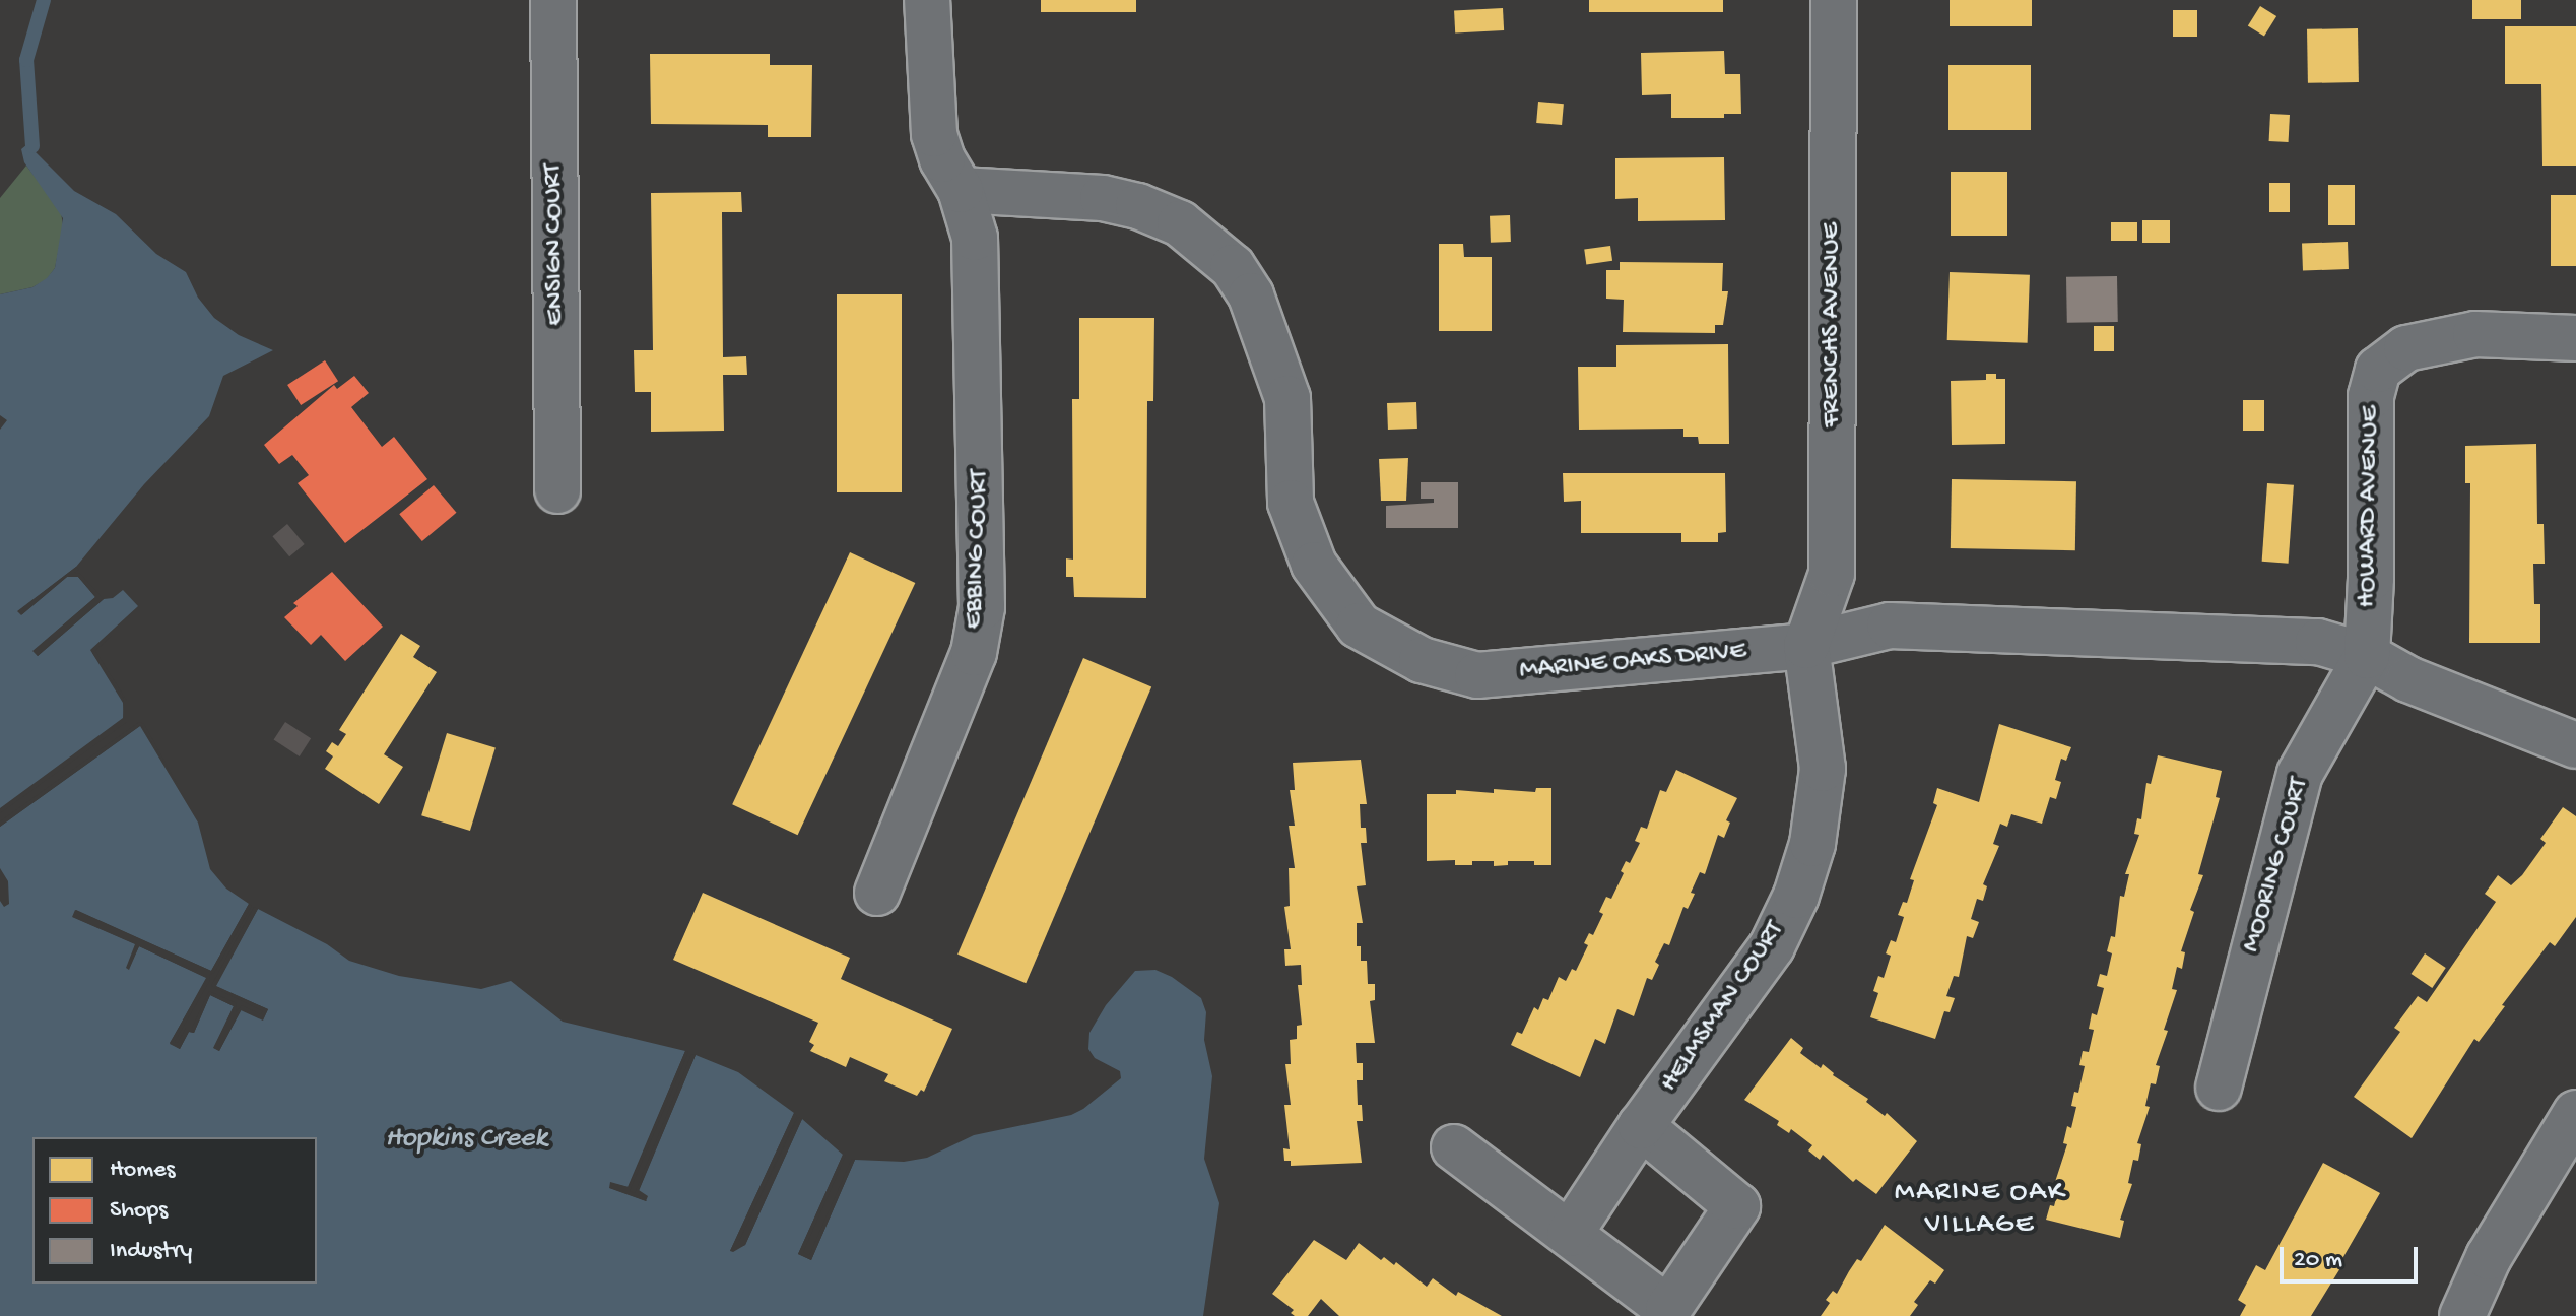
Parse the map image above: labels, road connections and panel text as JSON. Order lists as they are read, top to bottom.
{
  "streets": {
    "street": [
      "ENSIGN COURT",
      "FRENCHS AVENUE",
      "HOWARD AVENUE",
      "EBBING COURT",
      "MARINE OAKS DRIVE",
      "MOORING COURT",
      "HELMSMAN COURT"
    ]
  },
  "crossings": [
    ["FRENCHS AVENUE", "MARINE OAKS DRIVE"],
    ["FRENCHS AVENUE", "HELMSMAN COURT"],
    ["HOWARD AVENUE", "MARINE OAKS DRIVE"],
    ["HOWARD AVENUE", "MOORING COURT"],
    ["EBBING COURT", "MARINE OAKS DRIVE"],
    ["MARINE OAKS DRIVE", "MOORING COURT"],
    ["MARINE OAKS DRIVE", "HELMSMAN COURT"]
  ],
  "districts": ["MARINE OAK VILLAGE"],
  "water": ["Hopkins Creek"],
  "legend": ["Homes", "Shops", "Industry"],
  "scale_bar": "20 m"
}
